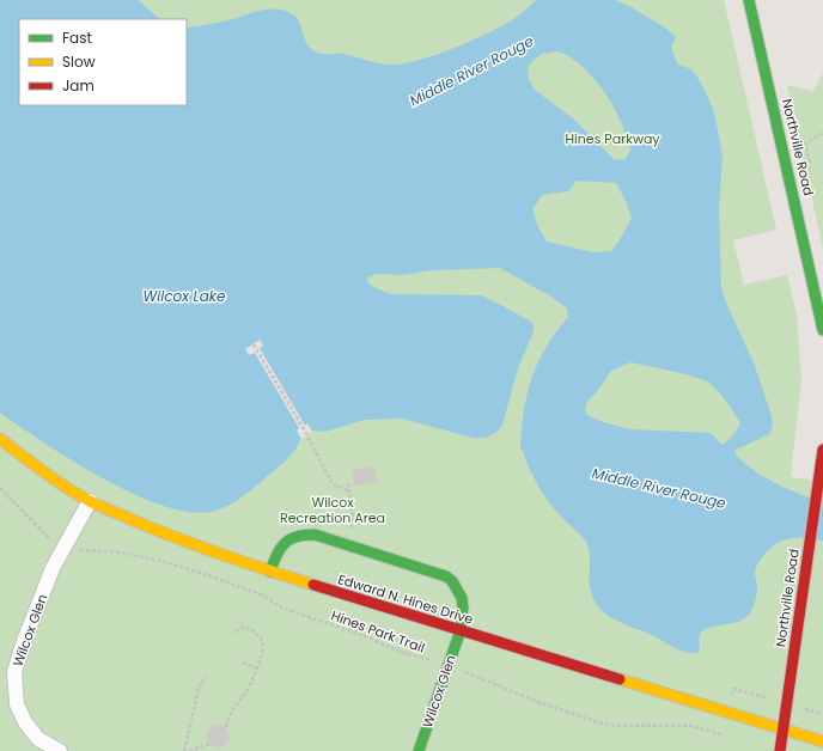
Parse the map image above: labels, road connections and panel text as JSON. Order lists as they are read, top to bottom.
{
  "streets": {
    "street": ["Northville Road", "Edward N. Hines Drive", "Wilcox Glen"],
    "path": ["Hines Park Trail"]
  },
  "crossings": [
    ["Northville Road", "Edward N. Hines Drive"],
    ["Northville Road", "Hines Park Trail"],
    ["Edward N. Hines Drive", "Wilcox Glen"],
    ["Edward N. Hines Drive", "Hines Park Trail"],
    ["Wilcox Glen", "Hines Park Trail"]
  ],
  "water": ["Middle River Rouge", "Wilcox Lake"],
  "parks": ["Hines Parkway", "Wilcox Recreation Area"],
  "legend": ["Fast", "Slow", "Jam"]
}
